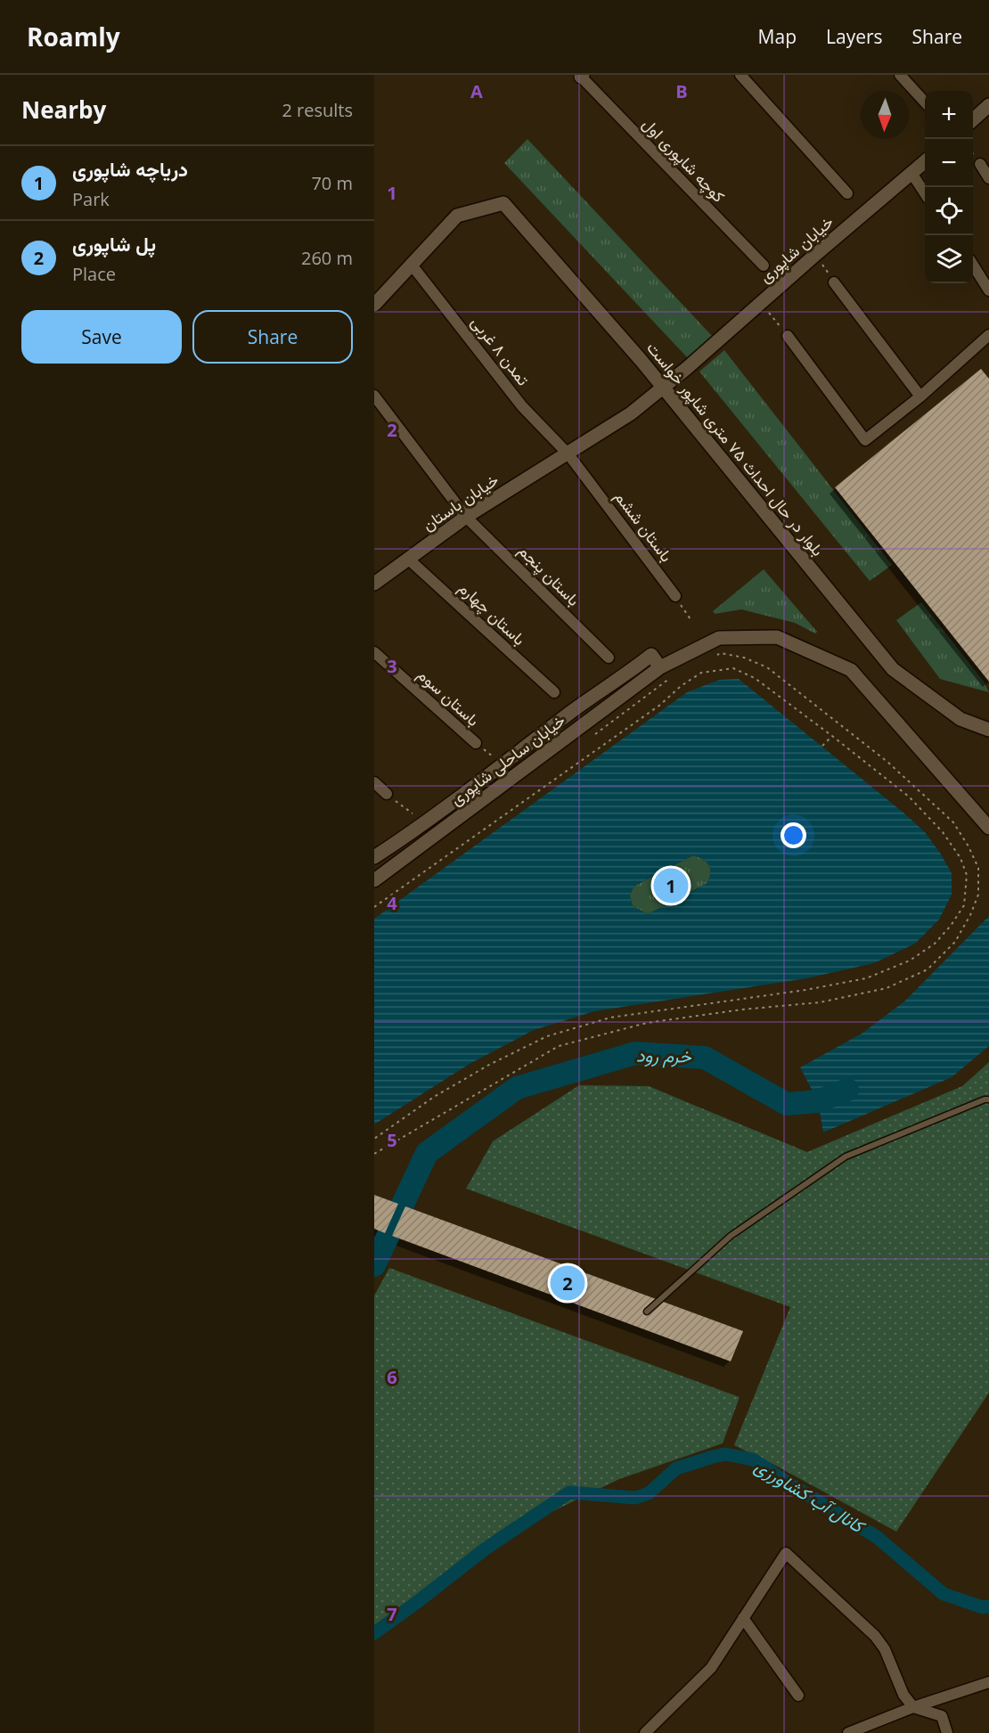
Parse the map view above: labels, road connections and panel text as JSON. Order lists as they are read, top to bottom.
{
  "streets": {
    "street": [
      "کوچه شاپوری اول",
      "خیابان شاپوری",
      "تمدن ۸ غربی",
      "بلوار در حال احداث ۷۵ متری شاپور خواست",
      "خیابان باستان",
      "باستان ششم",
      "باستان پنجم",
      "باستان چهارم",
      "باستان سوم",
      "خیابان ساحلی شاپوری"
    ]
  },
  "crossings": [
    ["خیابان شاپوری", "بلوار در حال احداث ۷۵ متری شاپور خواست"],
    ["خیابان شاپوری", "خیابان باستان"],
    ["تمدن ۸ غربی", "بلوار در حال احداث ۷۵ متری شاپور خواست"],
    ["تمدن ۸ غربی", "خیابان باستان"],
    ["تمدن ۸ غربی", "باستان ششم"],
    ["بلوار در حال احداث ۷۵ متری شاپور خواست", "خیابان باستان"],
    ["خیابان باستان", "باستان ششم"],
    ["خیابان باستان", "باستان پنجم"],
    ["خیابان باستان", "باستان چهارم"],
    ["باستان سوم", "خیابان ساحلی شاپوری"]
  ],
  "water": ["خرم رود", "کانال آب کشاورزی"],
  "north": "bottom",
  "page": {
    "header": "Roamly",
    "nav": ["Map", "Layers", "Share"],
    "heading": ["Nearby", "2 results"],
    "map_buttons": ["+", "−"],
    "list": [
      {
        "mark": "1",
        "name": "دریاچه شاپوری",
        "note": "Park",
        "value": "70 m"
      },
      {
        "mark": "2",
        "name": "پل شاپوری",
        "note": "Place",
        "value": "260 m"
      }
    ],
    "buttons": ["Save", "Share"],
    "pins": ["1", "2"]
  },
  "grid": {
    "columns": ["A", "B"],
    "rows": [
      "1",
      "2",
      "3",
      "4",
      "5",
      "6",
      "7"
    ]
  }
}
